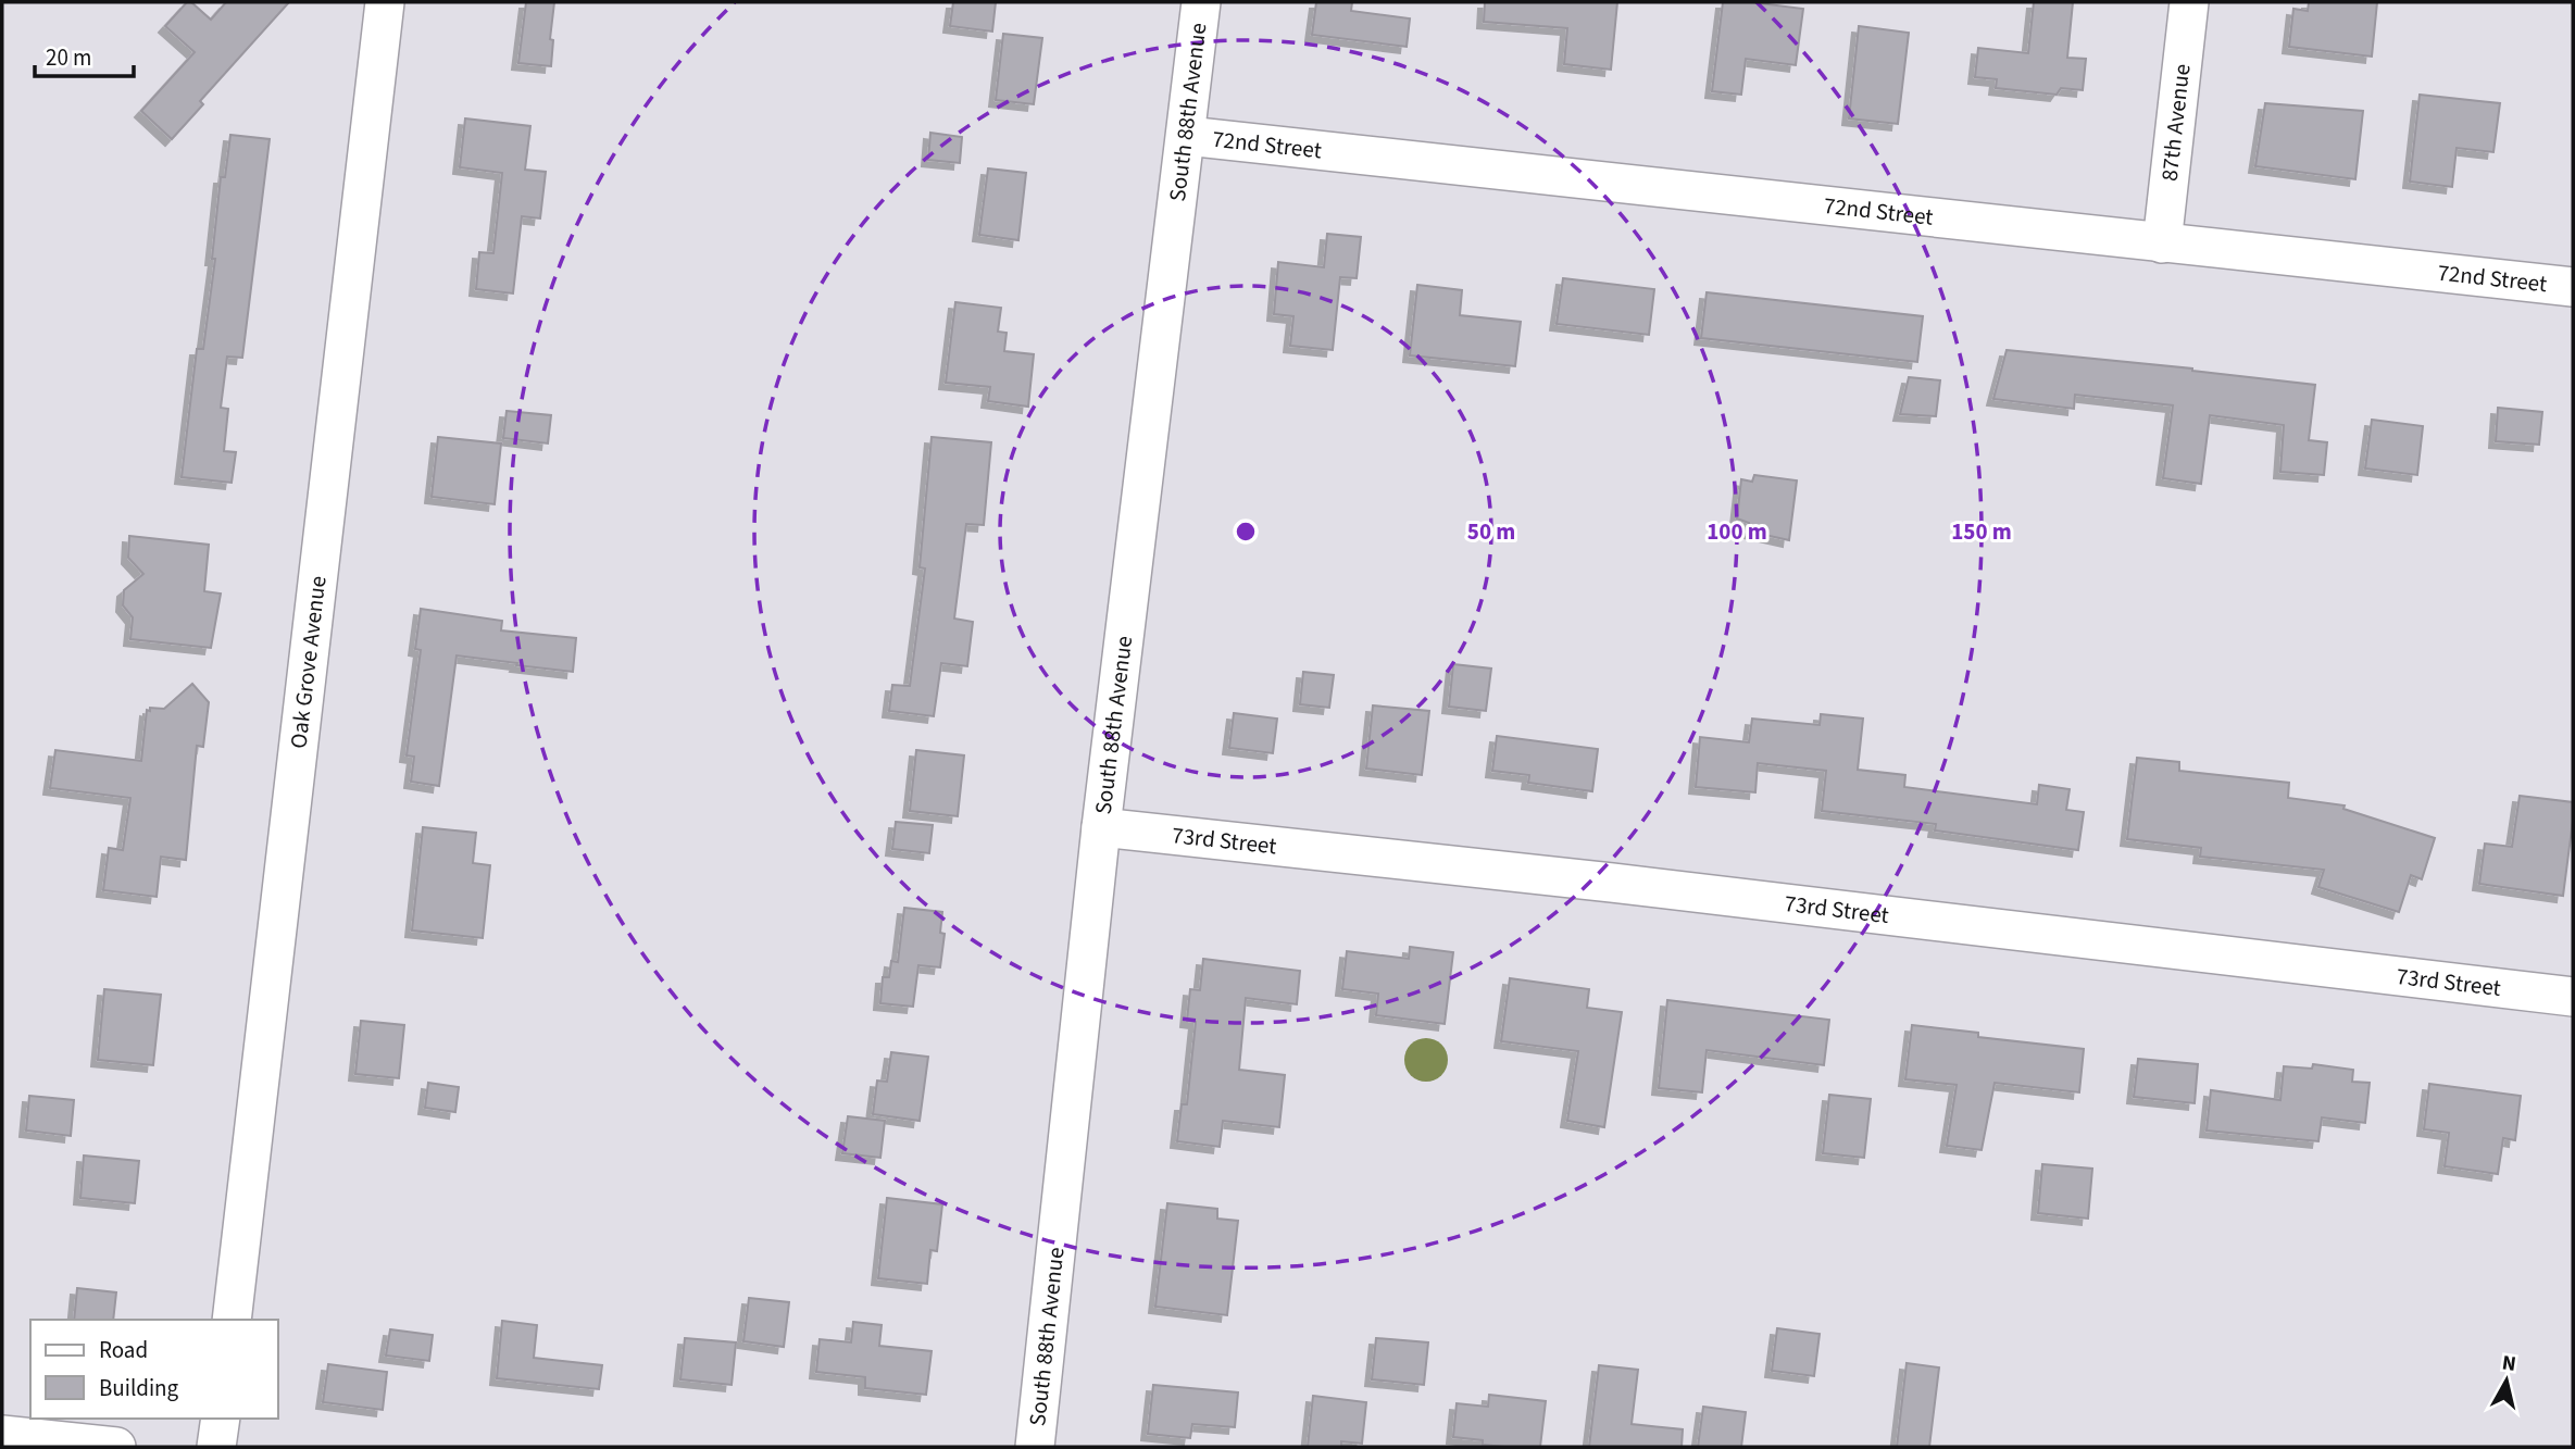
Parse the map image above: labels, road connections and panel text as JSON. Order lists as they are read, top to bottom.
{
  "streets": {
    "street": [
      "South 88th Avenue",
      "87th Avenue",
      "72nd Street",
      "Oak Grove Avenue",
      "73rd Street"
    ]
  },
  "crossings": [
    ["South 88th Avenue", "72nd Street"],
    ["South 88th Avenue", "73rd Street"],
    ["87th Avenue", "72nd Street"]
  ],
  "legend": ["Road", "Building"],
  "scale_bar": "20 m",
  "north": "top",
  "rings": ["50 m", "100 m", "150 m"]
}
